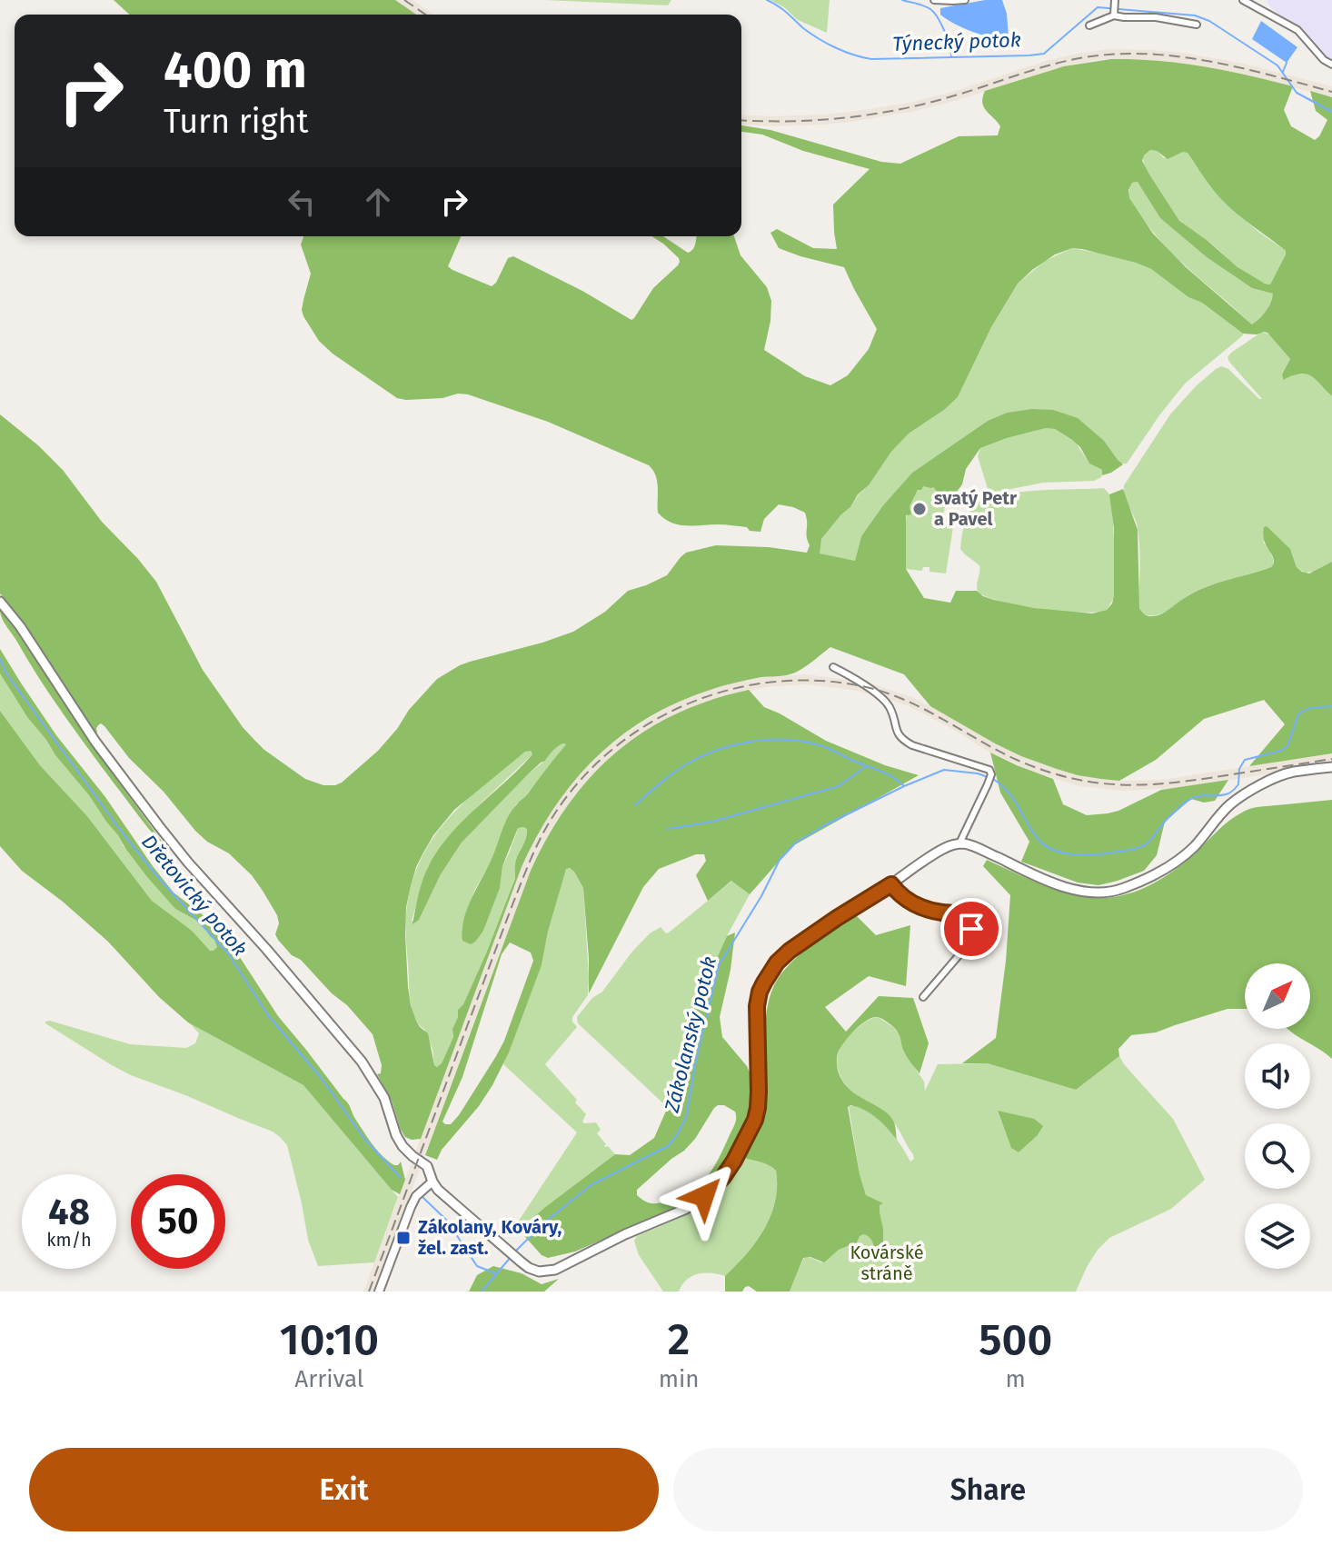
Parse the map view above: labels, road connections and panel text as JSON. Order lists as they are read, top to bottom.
{
  "water": ["Týnecký potok", "Dřetovický potok", "Zákolanský potok"],
  "parks": ["Kovárské stráně"],
  "places": {
    "other": ["svatý Petr a Pavel"],
    "transit": ["Zákolany, Kováry, žel. zast."]
  },
  "north": "top right",
  "page": {
    "turn": ["400 m", "Turn right"],
    "speed": "48 km/h",
    "limit": "50",
    "eta": [
      "10:10",
      "Arrival",
      "2",
      "min",
      "500",
      "m"
    ],
    "buttons": ["Exit", "Share"]
  }
}
